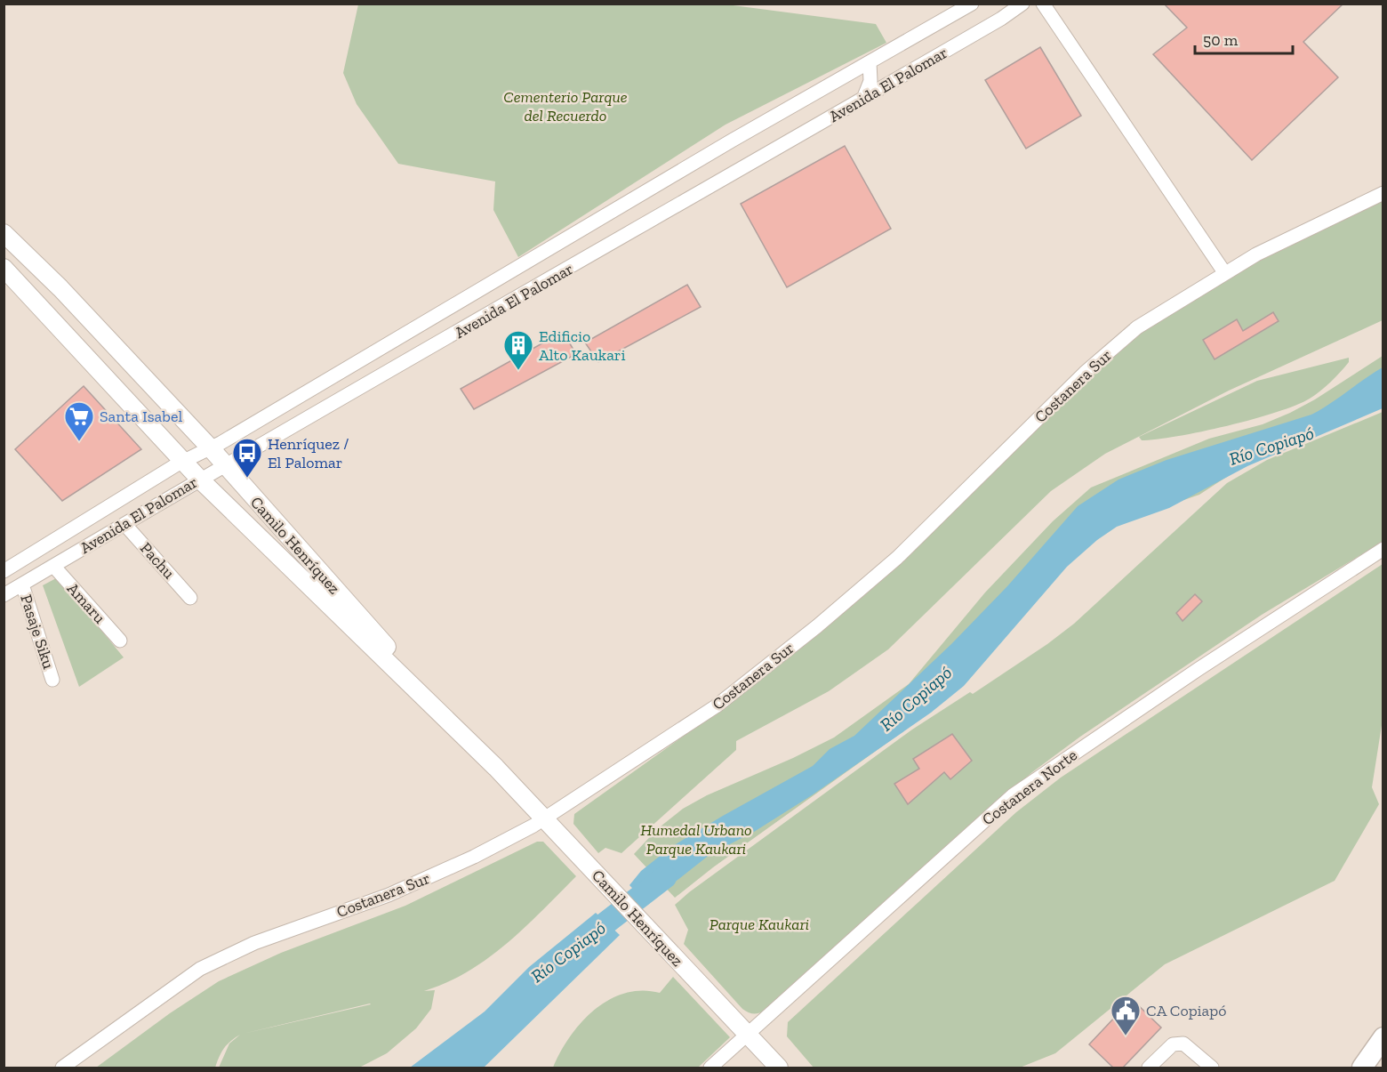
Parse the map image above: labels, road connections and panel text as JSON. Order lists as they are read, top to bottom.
{
  "streets": {
    "main road": ["Camilo Henríquez"],
    "street": [
      "Avenida El Palomar",
      "Costanera Sur",
      "Pachu",
      "Amaru",
      "Pasaje Siku",
      "Costanera Norte"
    ]
  },
  "crossings": [
    ["Avenida El Palomar", "Camilo Henríquez"],
    ["Avenida El Palomar", "Pachu"],
    ["Avenida El Palomar", "Amaru"],
    ["Avenida El Palomar", "Pasaje Siku"],
    ["Costanera Sur", "Camilo Henríquez"],
    ["Camilo Henríquez", "Costanera Norte"]
  ],
  "water": ["Río Copiapó"],
  "parks": ["Cementerio Parque del Recuerdo", "Humedal Urbano Parque Kaukari", "Parque Kaukari"],
  "places": {
    "building": ["Edificio Alto Kaukari"],
    "supermarket": ["Santa Isabel"],
    "bus stop": ["Henríquez / El Palomar"],
    "public building": ["CA Copiapó"]
  },
  "scale_bar": "50 m"
}
